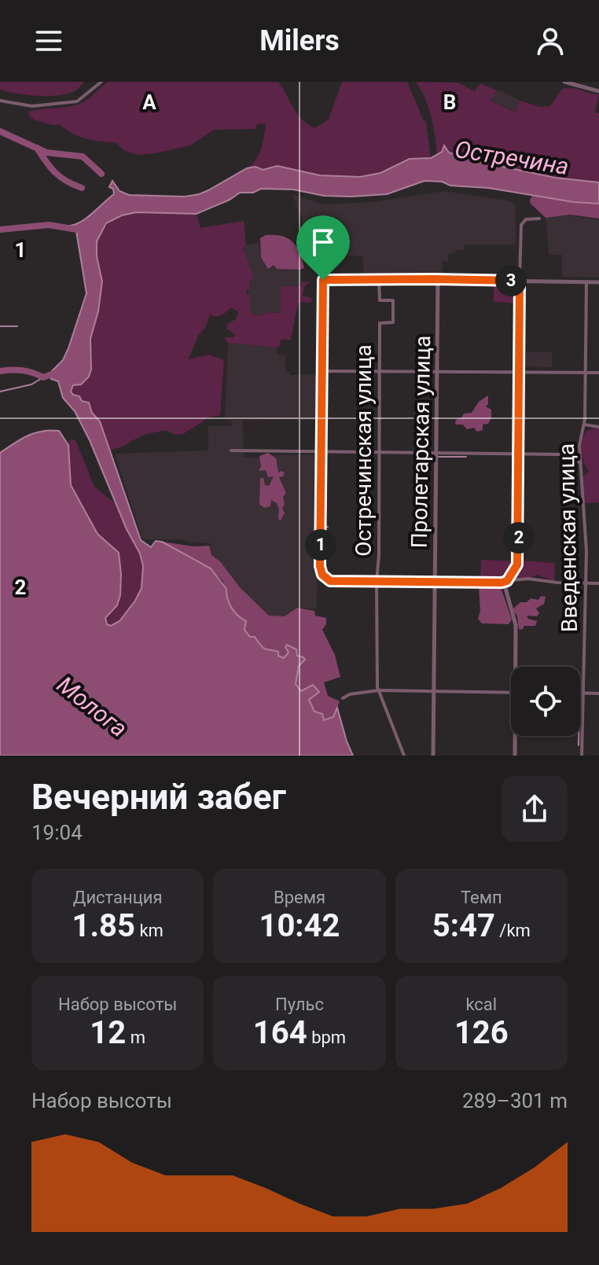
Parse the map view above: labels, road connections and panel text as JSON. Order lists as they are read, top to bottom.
{
  "streets": {
    "street": ["Пролетарская улица", "Остречинская улица", "Введенская улица"]
  },
  "water": ["Остречина", "Молога"],
  "page": {
    "header": "Milers",
    "pins": ["3", "2", "1"],
    "heading": ["Вечерний забег", "19:04"],
    "stats": [
      ["Дистанция", "1.85 km"],
      ["Время", "10:42"],
      ["Темп", "5:47 /km"],
      ["Набор высоты", "12 m"],
      ["Пульс", "164 bpm"],
      ["kcal", "126"]
    ],
    "chart": ["Набор высоты", "289–301 m"]
  },
  "grid": {
    "columns": ["A", "B"],
    "rows": ["1", "2"]
  }
}
